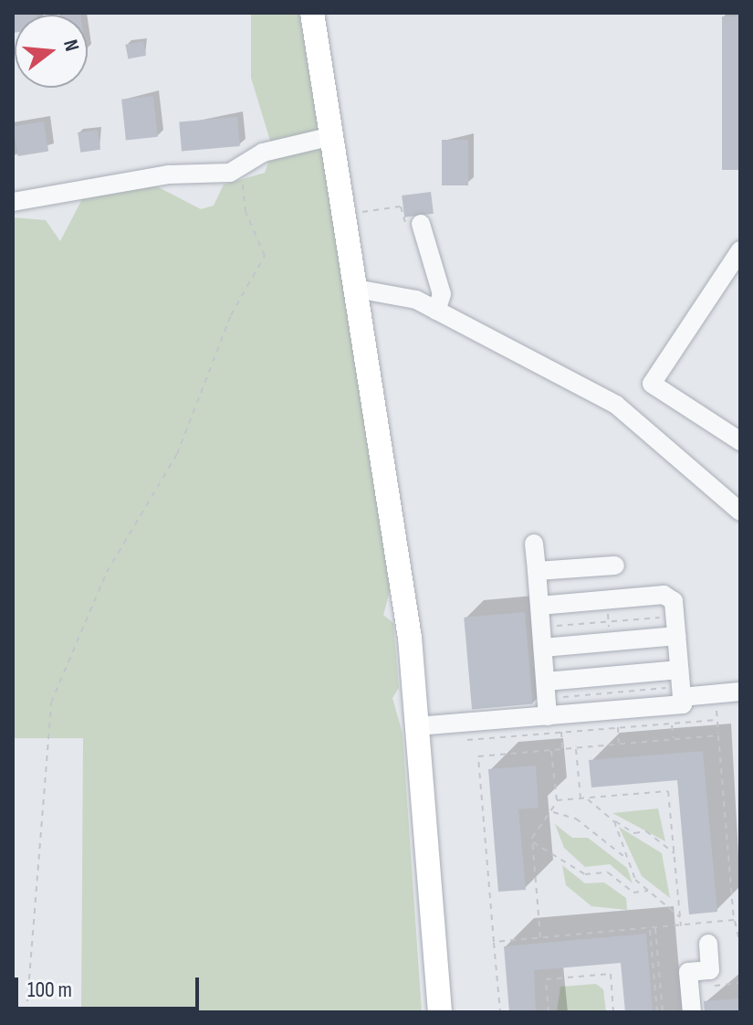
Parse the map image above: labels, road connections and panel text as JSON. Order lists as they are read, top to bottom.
{
  "scale_bar": "100 m",
  "north": "right"
}
